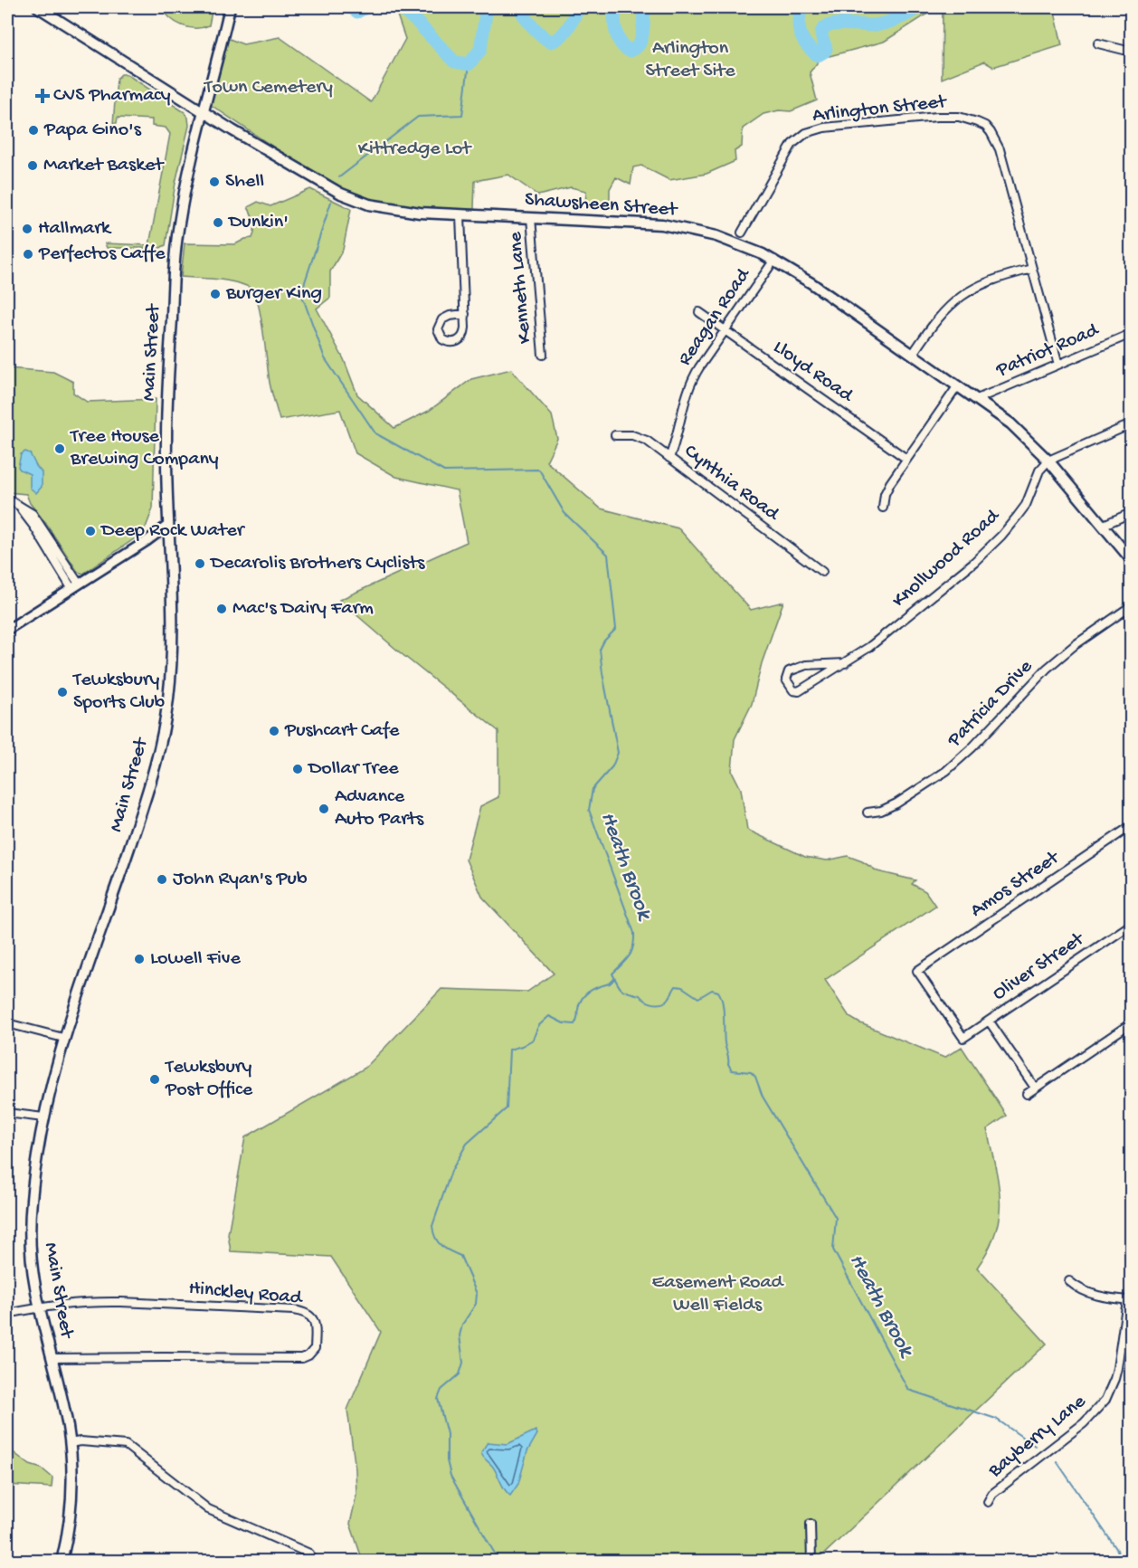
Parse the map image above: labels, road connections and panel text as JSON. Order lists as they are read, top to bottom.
{
  "streets": {
    "main road": ["Shawsheen Street", "Main Street"],
    "street": [
      "Arlington Street",
      "Kenneth Lane",
      "Reagan Road",
      "Patriot Road",
      "Lloyd Road",
      "Cynthia Road",
      "Knollwood Road",
      "Patricia Drive",
      "Amos Street",
      "Oliver Street",
      "Hinckley Road",
      "Bayberry Lane"
    ]
  },
  "crossings": [
    ["Arlington Street", "Patriot Road"],
    ["Shawsheen Street", "Kenneth Lane"],
    ["Shawsheen Street", "Reagan Road"],
    ["Shawsheen Street", "Patriot Road"],
    ["Shawsheen Street", "Main Street"],
    ["Shawsheen Street", "Knollwood Road"],
    ["Reagan Road", "Lloyd Road"],
    ["Reagan Road", "Cynthia Road"],
    ["Main Street", "Hinckley Road"],
    ["Amos Street", "Oliver Street"]
  ],
  "water": ["Heath Brook"],
  "parks": [
    "Arlington Street Site",
    "Town Cemetery",
    "Kittredge Lot",
    "Easement Road Well Fields"
  ],
  "places": {
    "health": ["CVS Pharmacy"],
    "other": [
      "Papa Gino's",
      "Market Basket",
      "Shell",
      "Dunkin'",
      "Hallmark",
      "Perfectos Caffe",
      "Burger King",
      "Tree House Brewing Company",
      "Deep Rock Water",
      "Decarolis Brothers Cyclists",
      "Mac's Dairy Farm",
      "Tewksbury Sports Club",
      "Pushcart Cafe",
      "Dollar Tree",
      "Advance Auto Parts",
      "John Ryan's Pub",
      "Lowell Five",
      "Tewksbury Post Office"
    ]
  }
}
